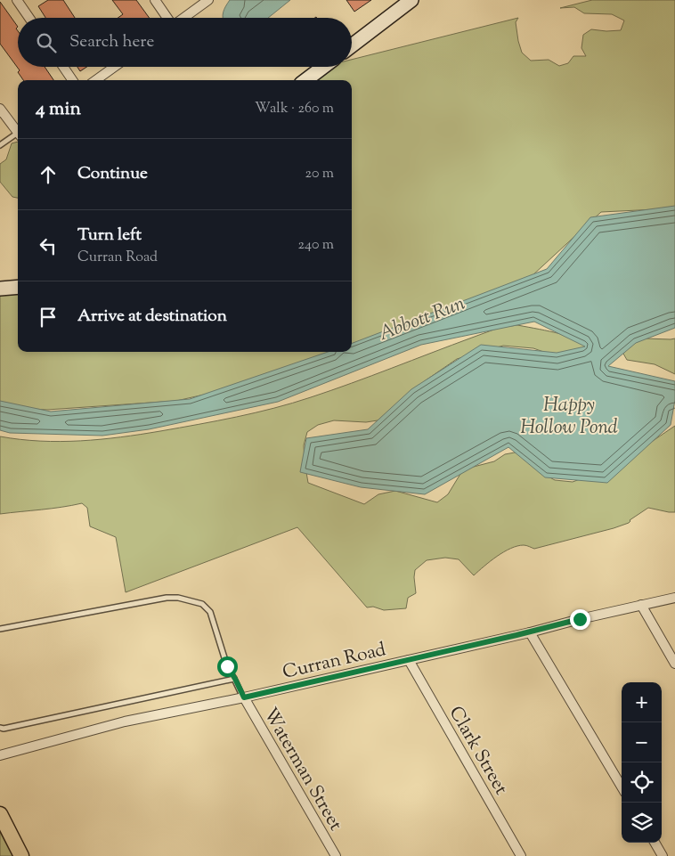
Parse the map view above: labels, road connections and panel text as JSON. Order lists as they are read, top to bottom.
{
  "streets": {
    "street": ["Curran Road", "Clark Street", "Waterman Street"]
  },
  "crossings": [
    ["Curran Road", "Clark Street"],
    ["Curran Road", "Waterman Street"]
  ],
  "water": ["Abbott Run", "Happy Hollow Pond"],
  "page": {
    "search": "Search here",
    "heading": ["4 min", "Walk · 260 m"],
    "list": [
      ["Continue", "20 m"],
      ["Turn left", "Curran Road", "240 m"],
      "Arrive at destination"
    ],
    "map_buttons": ["+", "−"]
  }
}
